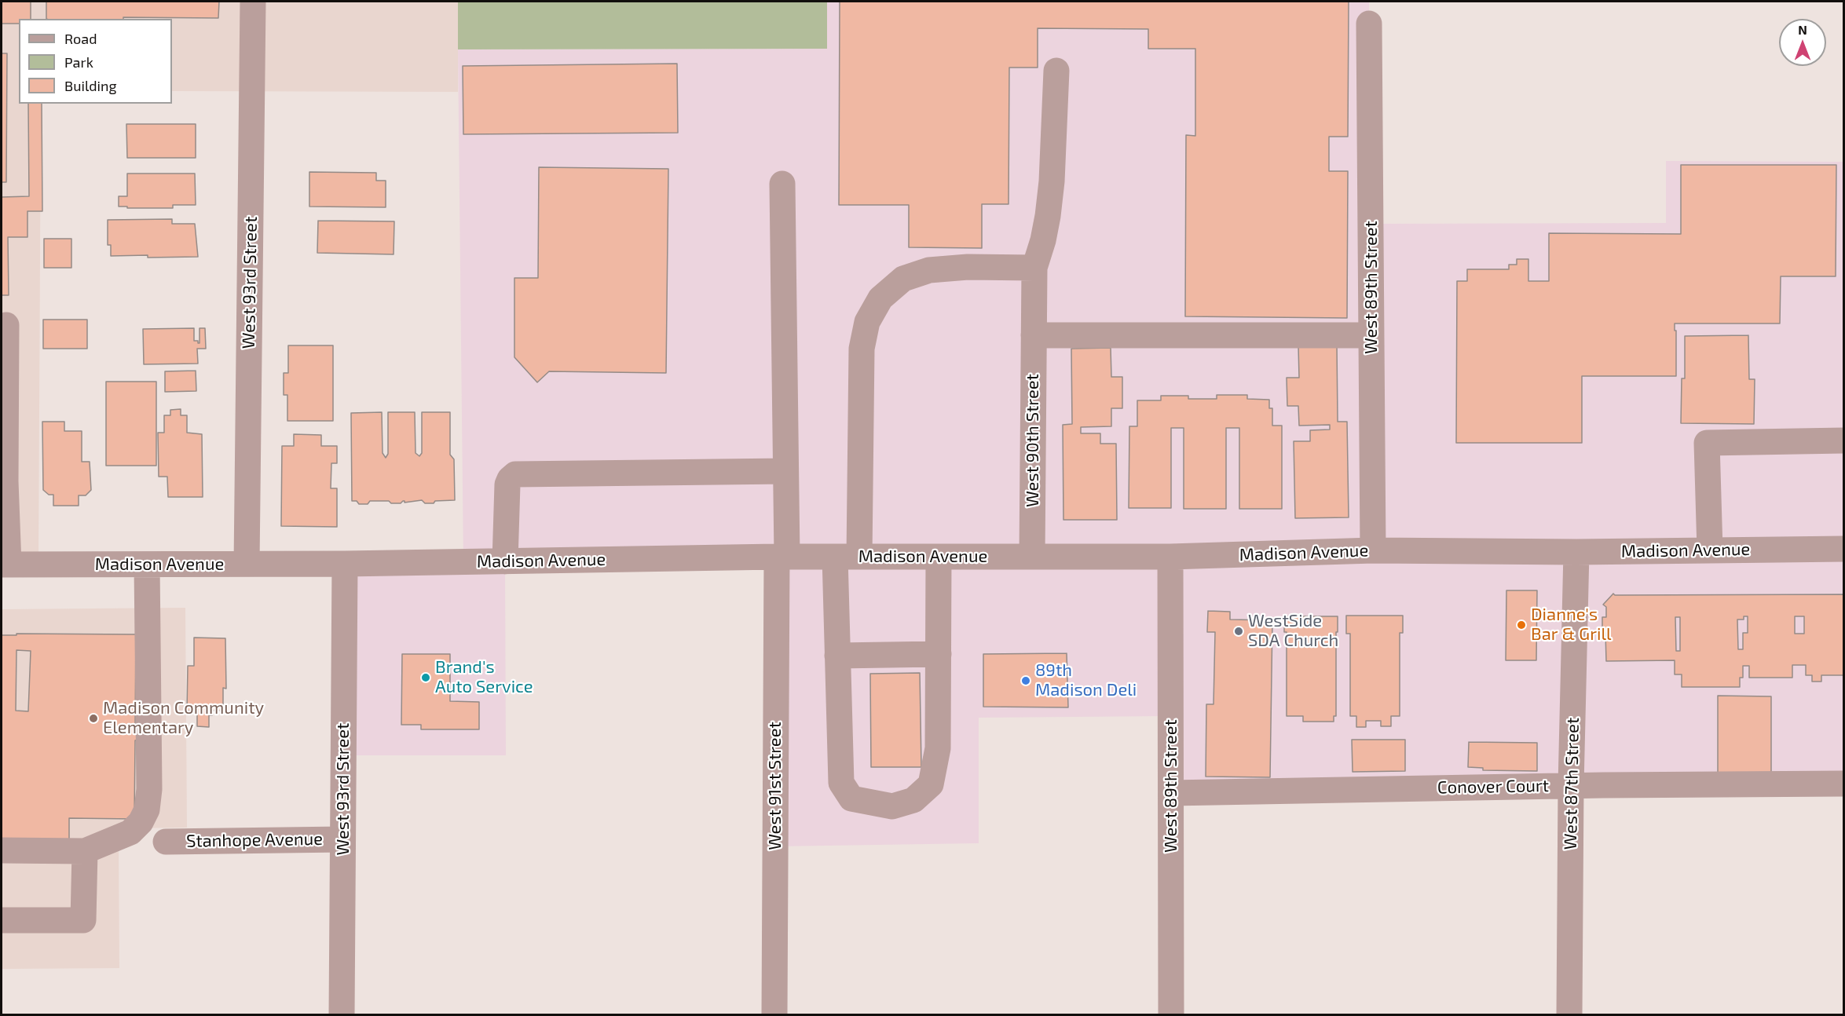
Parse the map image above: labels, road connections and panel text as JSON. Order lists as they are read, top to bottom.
{
  "streets": {
    "street": [
      "West 93rd Street",
      "West 89th Street",
      "West 90th Street",
      "Madison Avenue",
      "West 87th Street",
      "West 91st Street",
      "Conover Court",
      "Stanhope Avenue"
    ]
  },
  "crossings": [
    ["West 93rd Street", "Madison Avenue"],
    ["West 93rd Street", "Stanhope Avenue"],
    ["West 89th Street", "Madison Avenue"],
    ["West 89th Street", "Conover Court"],
    ["West 90th Street", "Madison Avenue"],
    ["Madison Avenue", "West 87th Street"],
    ["Madison Avenue", "West 91st Street"],
    ["West 87th Street", "Conover Court"]
  ],
  "places": [
    "Dianne's Bar & Grill",
    "WestSide SDA Church",
    "Brand's Auto Service",
    "89th Madison Deli",
    "Madison Community Elementary"
  ],
  "legend": ["Road", "Park", "Building"],
  "north": "top"
}
